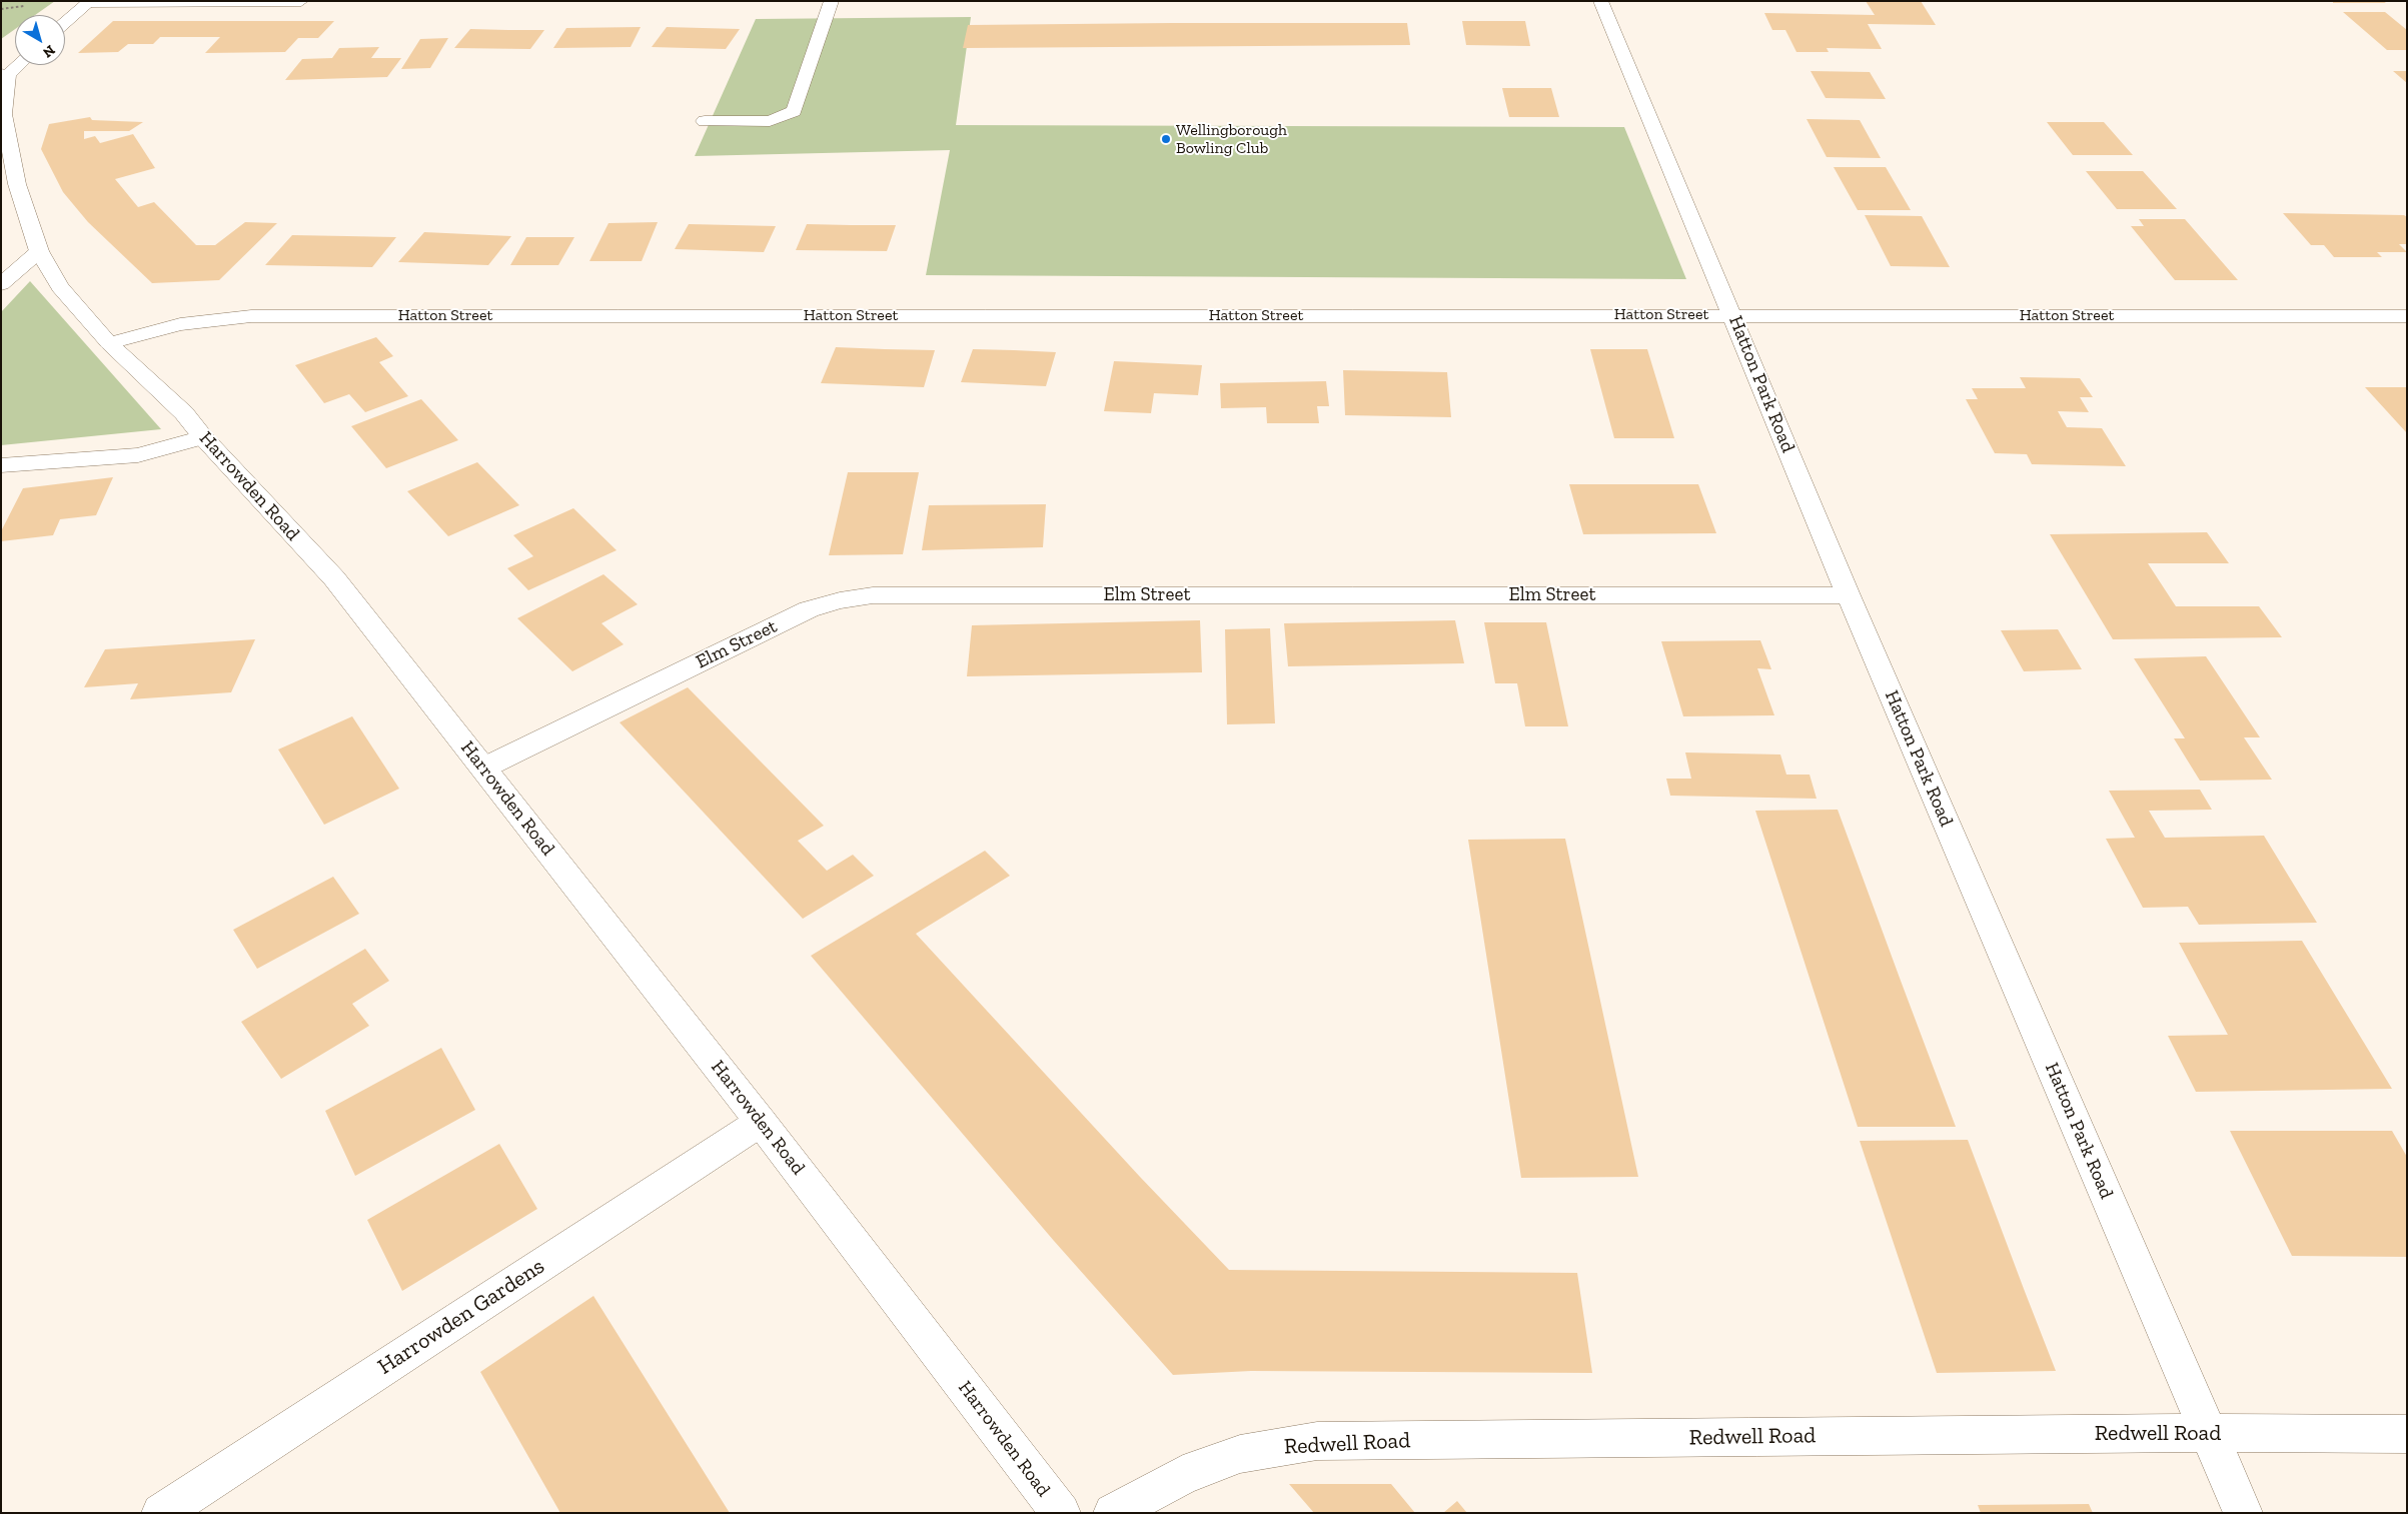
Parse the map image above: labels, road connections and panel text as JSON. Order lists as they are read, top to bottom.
{
  "streets": {
    "street": [
      "Hatton Street",
      "Hatton Park Road",
      "Harrowden Road",
      "Elm Street",
      "Harrowden Gardens",
      "Redwell Road"
    ]
  },
  "crossings": [
    ["Hatton Street", "Hatton Park Road"],
    ["Hatton Street", "Harrowden Road"],
    ["Hatton Park Road", "Elm Street"],
    ["Hatton Park Road", "Redwell Road"],
    ["Harrowden Road", "Elm Street"],
    ["Harrowden Road", "Harrowden Gardens"]
  ],
  "places": ["Wellingborough Bowling Club"],
  "north": "bottom right"
}
